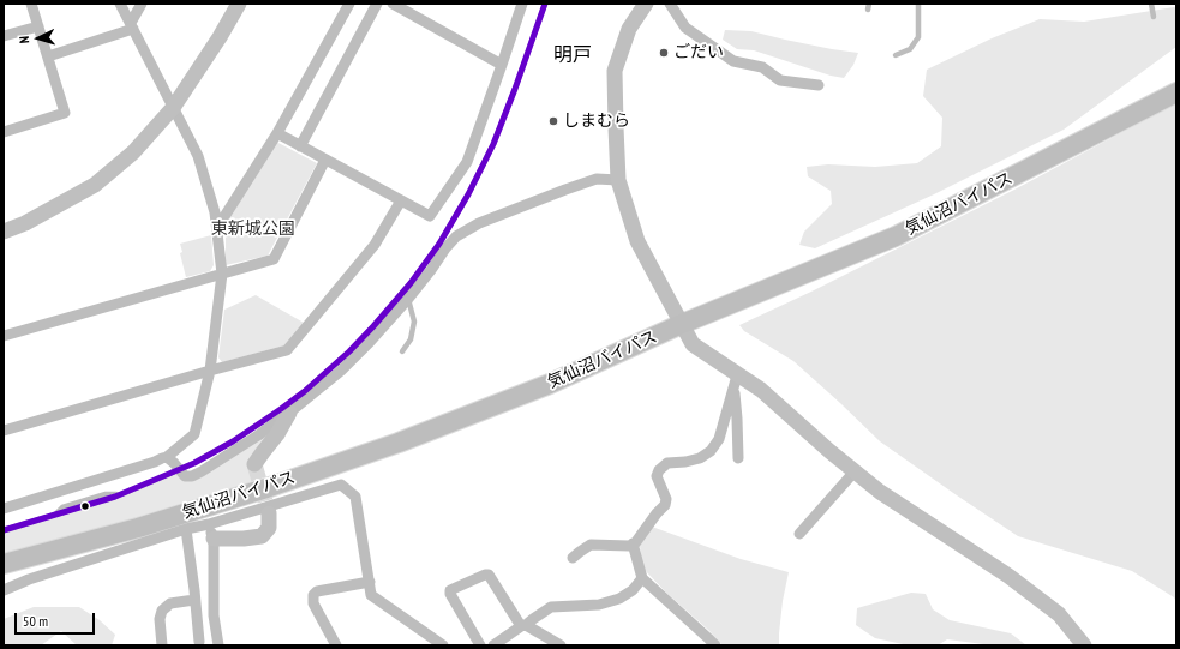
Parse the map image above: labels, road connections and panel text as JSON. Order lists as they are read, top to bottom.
{
  "streets": {
    "highway": ["気仙沼バイパス"]
  },
  "districts": ["明戸"],
  "parks": ["東新城公園"],
  "places": ["ごだい", "しまむら"],
  "scale_bar": "50 m",
  "north": "left"
}
